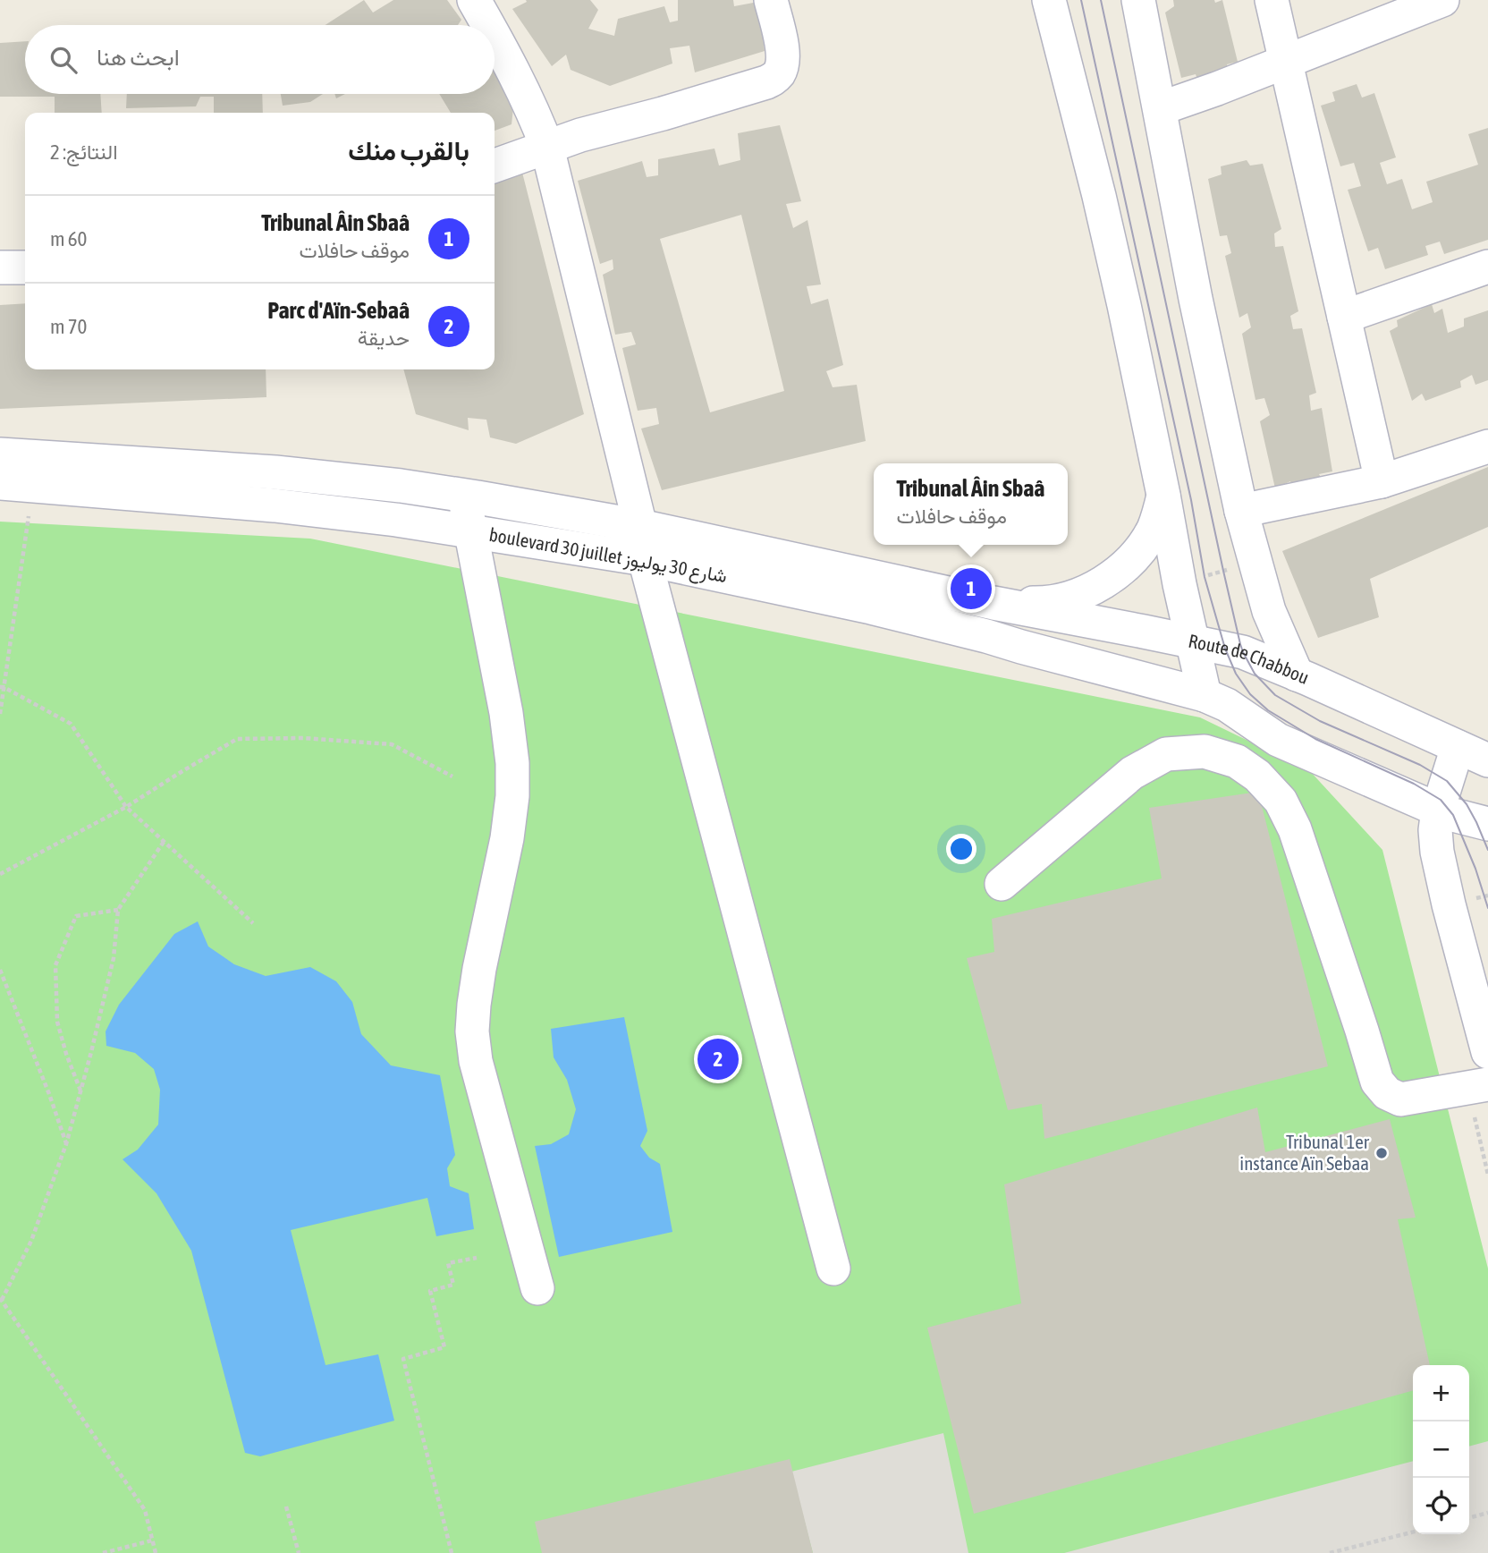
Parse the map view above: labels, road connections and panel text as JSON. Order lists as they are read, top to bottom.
{
  "streets": {
    "street": ["boulevard 30 juillet شارع 30 يوليوز", "Route de Chabbou"]
  },
  "crossings": [
    ["boulevard 30 juillet شارع 30 يوليوز", "Route de Chabbou"]
  ],
  "places": ["Tribunal 1er instance Aïn Sebaa"],
  "page": {
    "search": "ابحث هنا",
    "heading": ["بالقرب منك", "النتائج: 2"],
    "list": [
      {
        "mark": "1",
        "name": "Tribunal Âin Sbaâ",
        "note": "موقف حافلات",
        "value": "60 m"
      },
      {
        "mark": "2",
        "name": "Parc d'Aïn-Sebaâ",
        "note": "حديقة",
        "value": "70 m"
      }
    ],
    "popup": ["Tribunal Âin Sbaâ", "موقف حافلات"],
    "pins": ["1", "2"],
    "map_buttons": ["+", "−"]
  }
}
